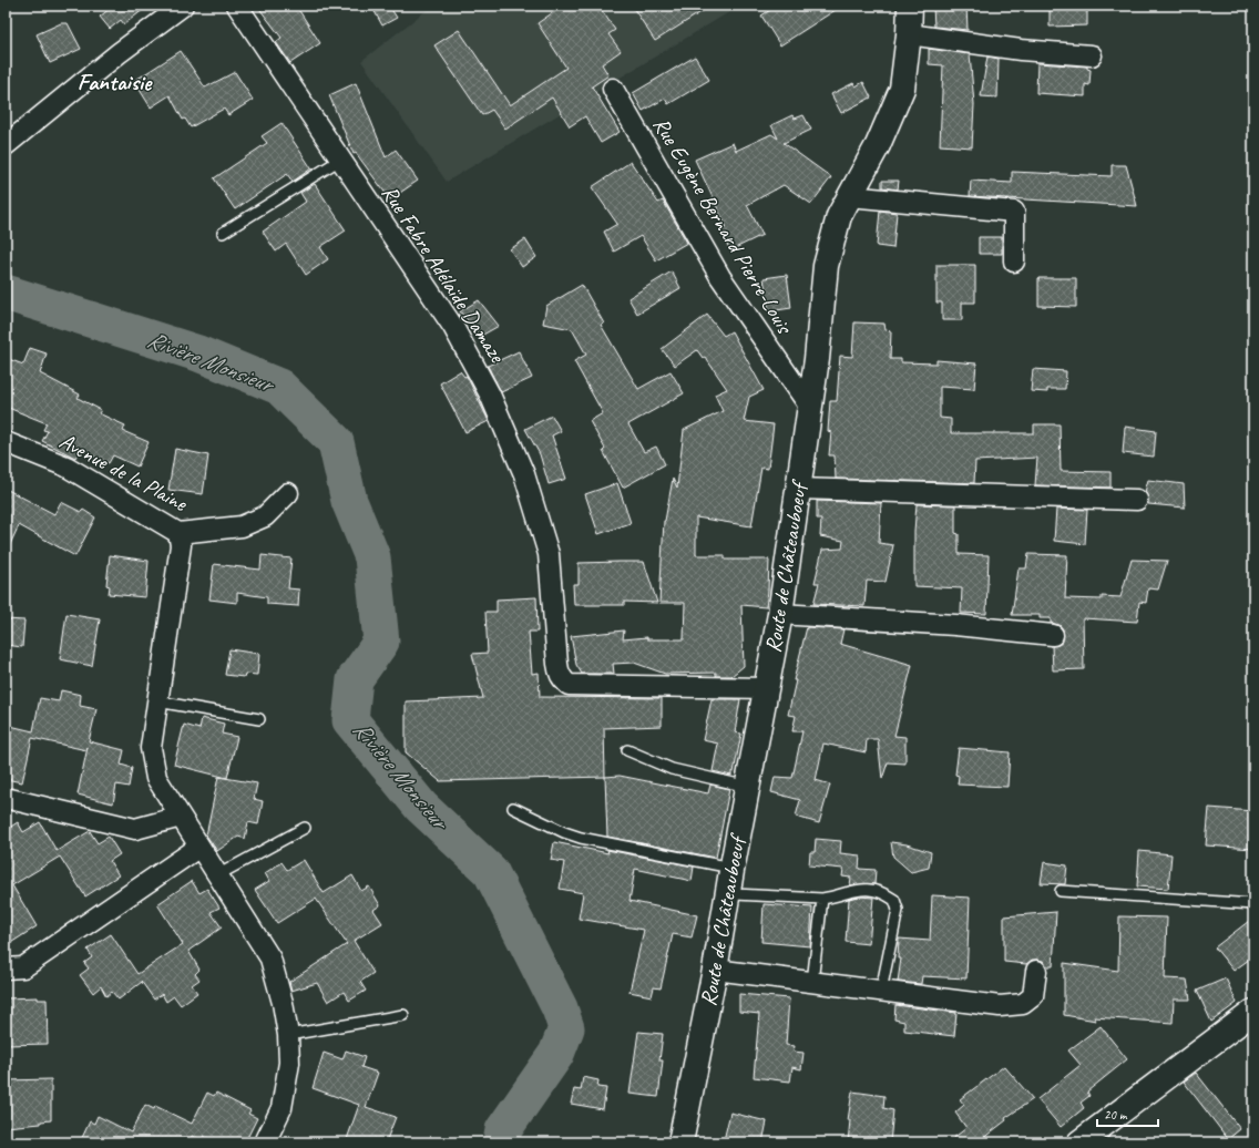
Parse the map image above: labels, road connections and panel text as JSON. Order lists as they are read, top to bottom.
{
  "streets": {
    "main road": ["Route de Châteauboeuf"],
    "street": ["Rue Eugène Bernard Pierre-Louis", "Rue Fabre Adélaïde Damaze", "Avenue de la Plaine"]
  },
  "crossings": [
    ["Rue Eugène Bernard Pierre-Louis", "Route de Châteauboeuf"],
    ["Rue Fabre Adélaïde Damaze", "Route de Châteauboeuf"]
  ],
  "districts": ["Fantaisie"],
  "water": ["Rivière Monsieur"],
  "scale_bar": "20 m"
}
